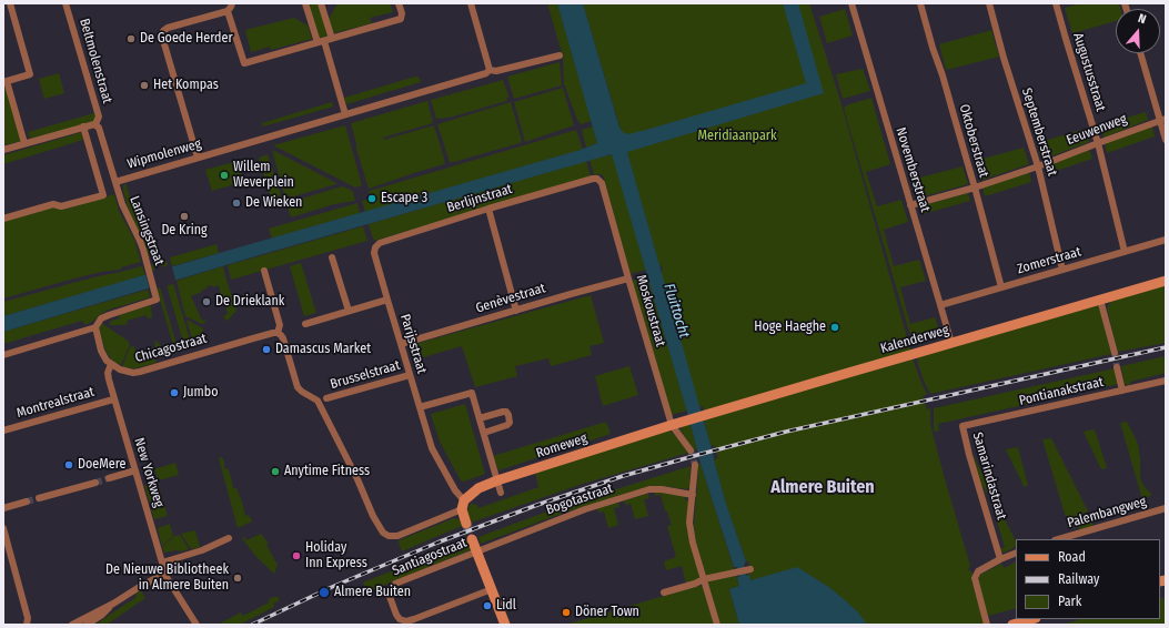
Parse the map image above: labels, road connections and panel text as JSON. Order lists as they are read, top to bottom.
{
  "streets": {
    "street": [
      "Beltmolenstraat",
      "Augustusstraat",
      "Eeuwenweg",
      "Septemberstraat",
      "Oktoberstraat",
      "Wipmolenweg",
      "Novemberstraat",
      "Berlijnstraat",
      "Lansingstraat",
      "Zomerstraat",
      "Genèvestraat",
      "Moskoustraat",
      "Kalenderweg",
      "Parijsstraat",
      "Chicagostraat",
      "Brusselstraat",
      "Pontianakstraat",
      "Montrealstraat",
      "Romeweg",
      "New Yorkweg",
      "Samarindastraat",
      "Bogotastraat",
      "Palembangweg",
      "Santiagostraat"
    ]
  },
  "crossings": [
    ["Beltmolenstraat", "Wipmolenweg"],
    ["Augustusstraat", "Eeuwenweg"],
    ["Augustusstraat", "Zomerstraat"],
    ["Eeuwenweg", "Septemberstraat"],
    ["Eeuwenweg", "Oktoberstraat"],
    ["Eeuwenweg", "Novemberstraat"],
    ["Septemberstraat", "Zomerstraat"],
    ["Oktoberstraat", "Zomerstraat"],
    ["Wipmolenweg", "Lansingstraat"],
    ["Novemberstraat", "Zomerstraat"],
    ["Novemberstraat", "Kalenderweg"],
    ["Berlijnstraat", "Moskoustraat"],
    ["Berlijnstraat", "Parijsstraat"],
    ["Genèvestraat", "Moskoustraat"],
    ["Genèvestraat", "Parijsstraat"],
    ["Moskoustraat", "Kalenderweg"],
    ["Moskoustraat", "Romeweg"],
    ["Kalenderweg", "Romeweg"],
    ["Parijsstraat", "Brusselstraat"],
    ["Parijsstraat", "Romeweg"],
    ["Chicagostraat", "New Yorkweg"],
    ["Pontianakstraat", "Samarindastraat"],
    ["Montrealstraat", "New Yorkweg"],
    ["Bogotastraat", "Santiagostraat"]
  ],
  "districts": ["Almere Buiten"],
  "water": ["Fluittocht"],
  "parks": ["Meridiaanpark"],
  "places": [
    "De Goede Herder",
    "Het Kompas",
    "Willem Weverplein",
    "Escape 3",
    "De Wieken",
    "De Kring",
    "De Drieklank",
    "Hoge Haeghe",
    "Damascus Market",
    "Jumbo",
    "DoeMere",
    "Anytime Fitness",
    "Holiday Inn Express",
    "De Nieuwe Bibliotheek in Almere Buiten",
    "Almere Buiten",
    "Lidl",
    "Döner Town"
  ],
  "legend": ["Road", "Railway", "Park"],
  "north": "top"
}
